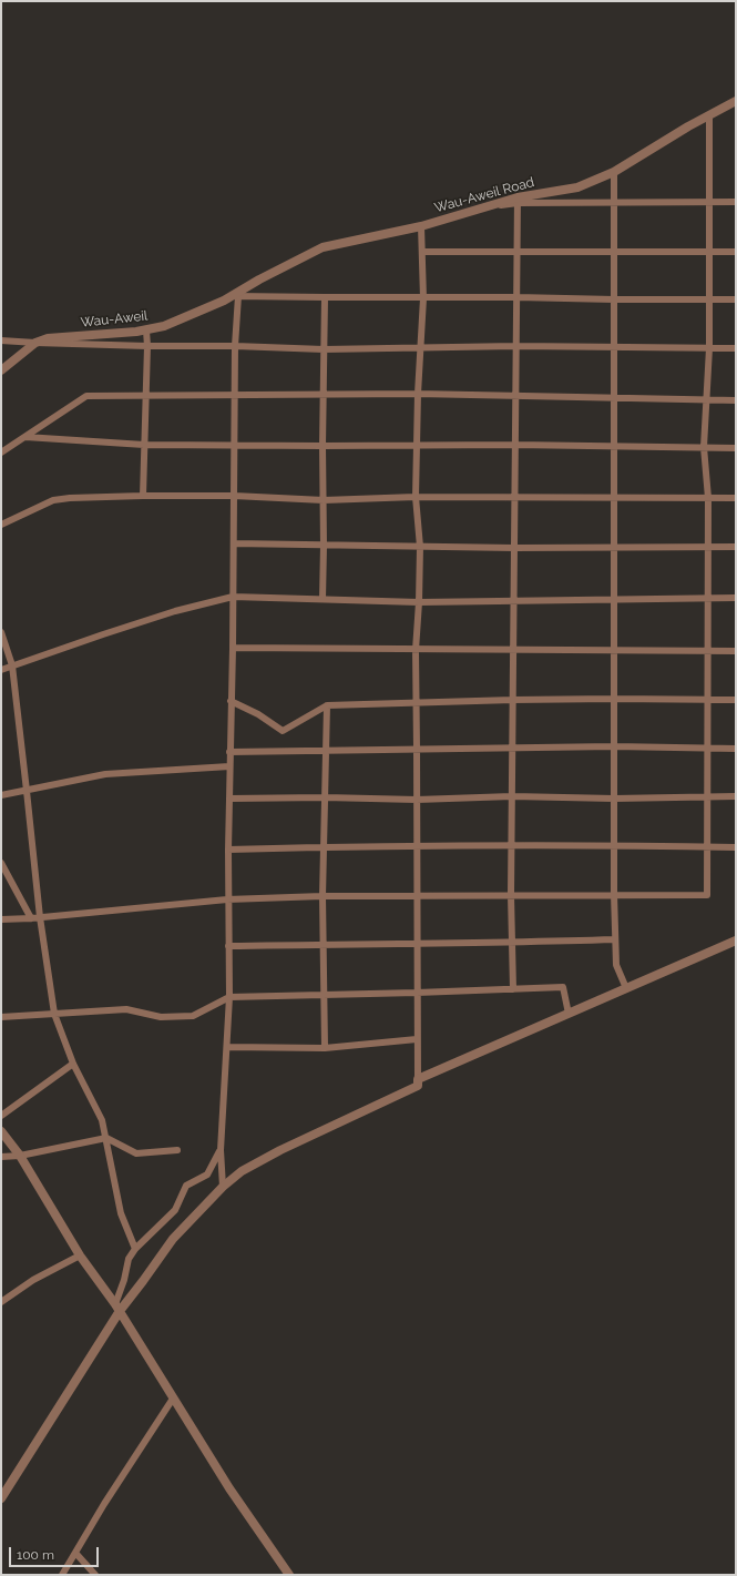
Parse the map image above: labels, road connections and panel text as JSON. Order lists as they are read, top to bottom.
{
  "streets": {
    "street": ["Wau-Aweil Road", "Wau-Aweil"]
  },
  "crossings": [
    ["Wau-Aweil Road", "Wau-Aweil"]
  ],
  "scale_bar": "100 m"
}
